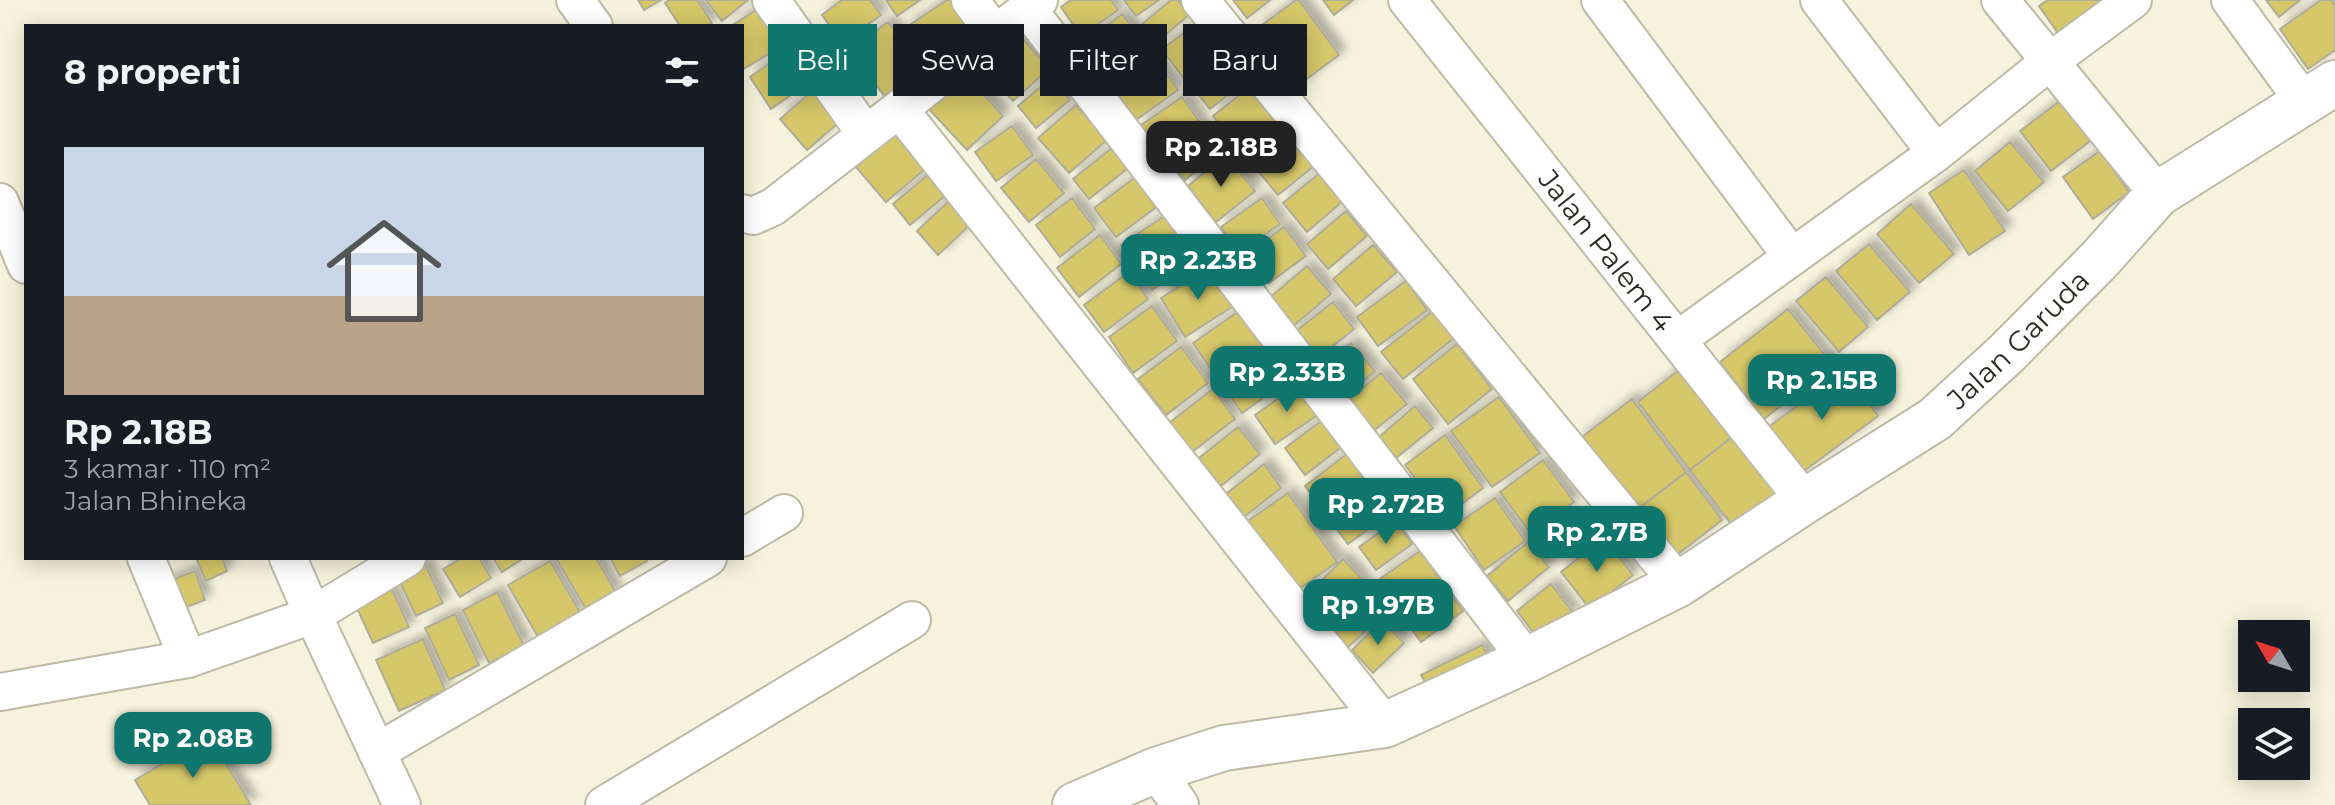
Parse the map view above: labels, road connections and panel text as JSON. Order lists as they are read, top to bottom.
{
  "streets": {
    "street": ["Jalan Palem 4", "Jalan Garuda"]
  },
  "crossings": [
    ["Jalan Palem 4", "Jalan Garuda"]
  ],
  "north": "top left",
  "page": {
    "chip": [
      "Beli",
      "Sewa",
      "Filter",
      "Baru"
    ],
    "heading": "8 properti",
    "list": [
      {
        "name": "Rp 2.18B",
        "note": "3 kamar · 110 m² · Jalan Bhineka"
      }
    ],
    "price": [
      "Rp 2.18B",
      "Rp 2.23B",
      "Rp 2.33B",
      "Rp 2.15B",
      "Rp 2.72B",
      "Rp 2.7B",
      "Rp 1.97B",
      "Rp 2.08B"
    ]
  }
}
